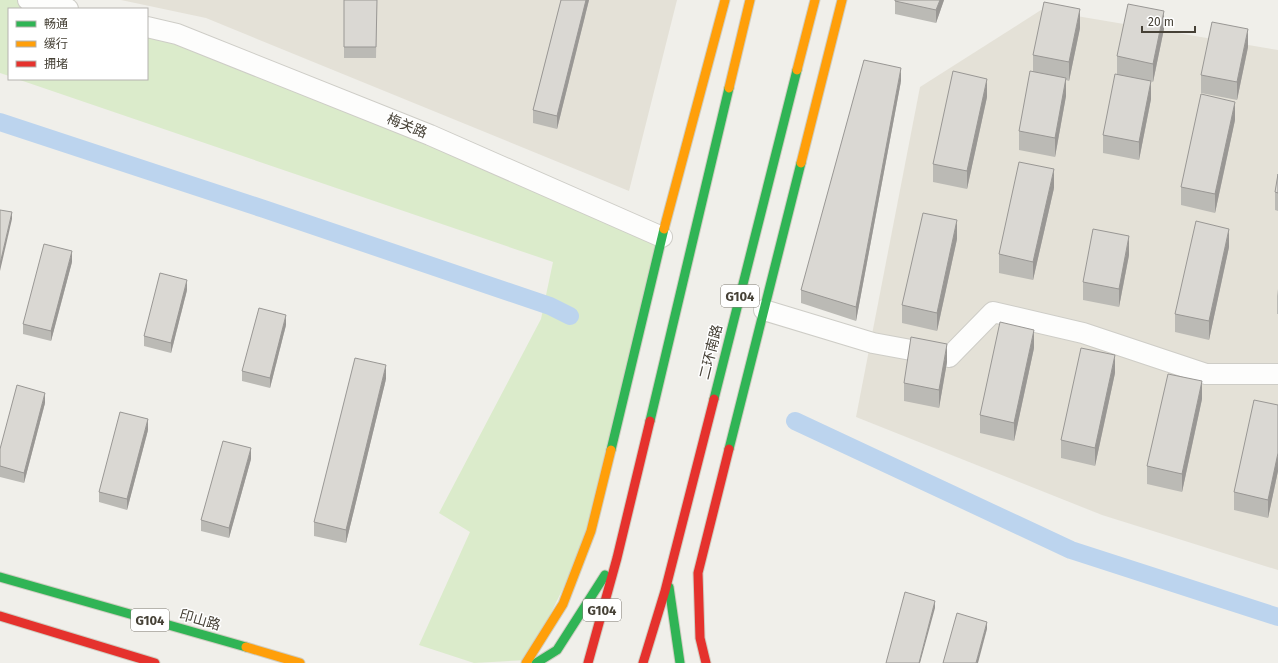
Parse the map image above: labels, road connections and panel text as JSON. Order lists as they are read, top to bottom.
{
  "streets": {
    "main road": ["G104", "二环南路", "印山路"],
    "street": ["梅关路"]
  },
  "legend": ["畅通", "缓行", "拥堵"],
  "scale_bar": "20 m"
}
